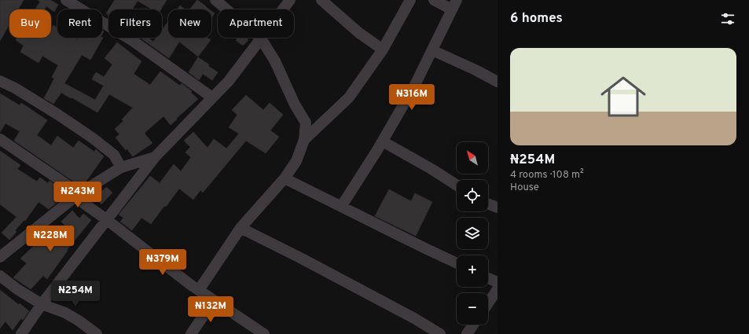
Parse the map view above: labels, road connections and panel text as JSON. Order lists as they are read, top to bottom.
{
  "north": "top left",
  "page": {
    "heading": "6 homes",
    "chip": [
      "Buy",
      "Rent",
      "Filters",
      "New",
      "Apartment"
    ],
    "list": [
      {
        "name": "₦254M",
        "note": "4 rooms · 108 m² · House"
      }
    ],
    "price": [
      "₦316M",
      "₦243M",
      "₦228M",
      "₦379M",
      "₦254M",
      "₦132M"
    ],
    "map_buttons": ["+", "−"]
  }
}
